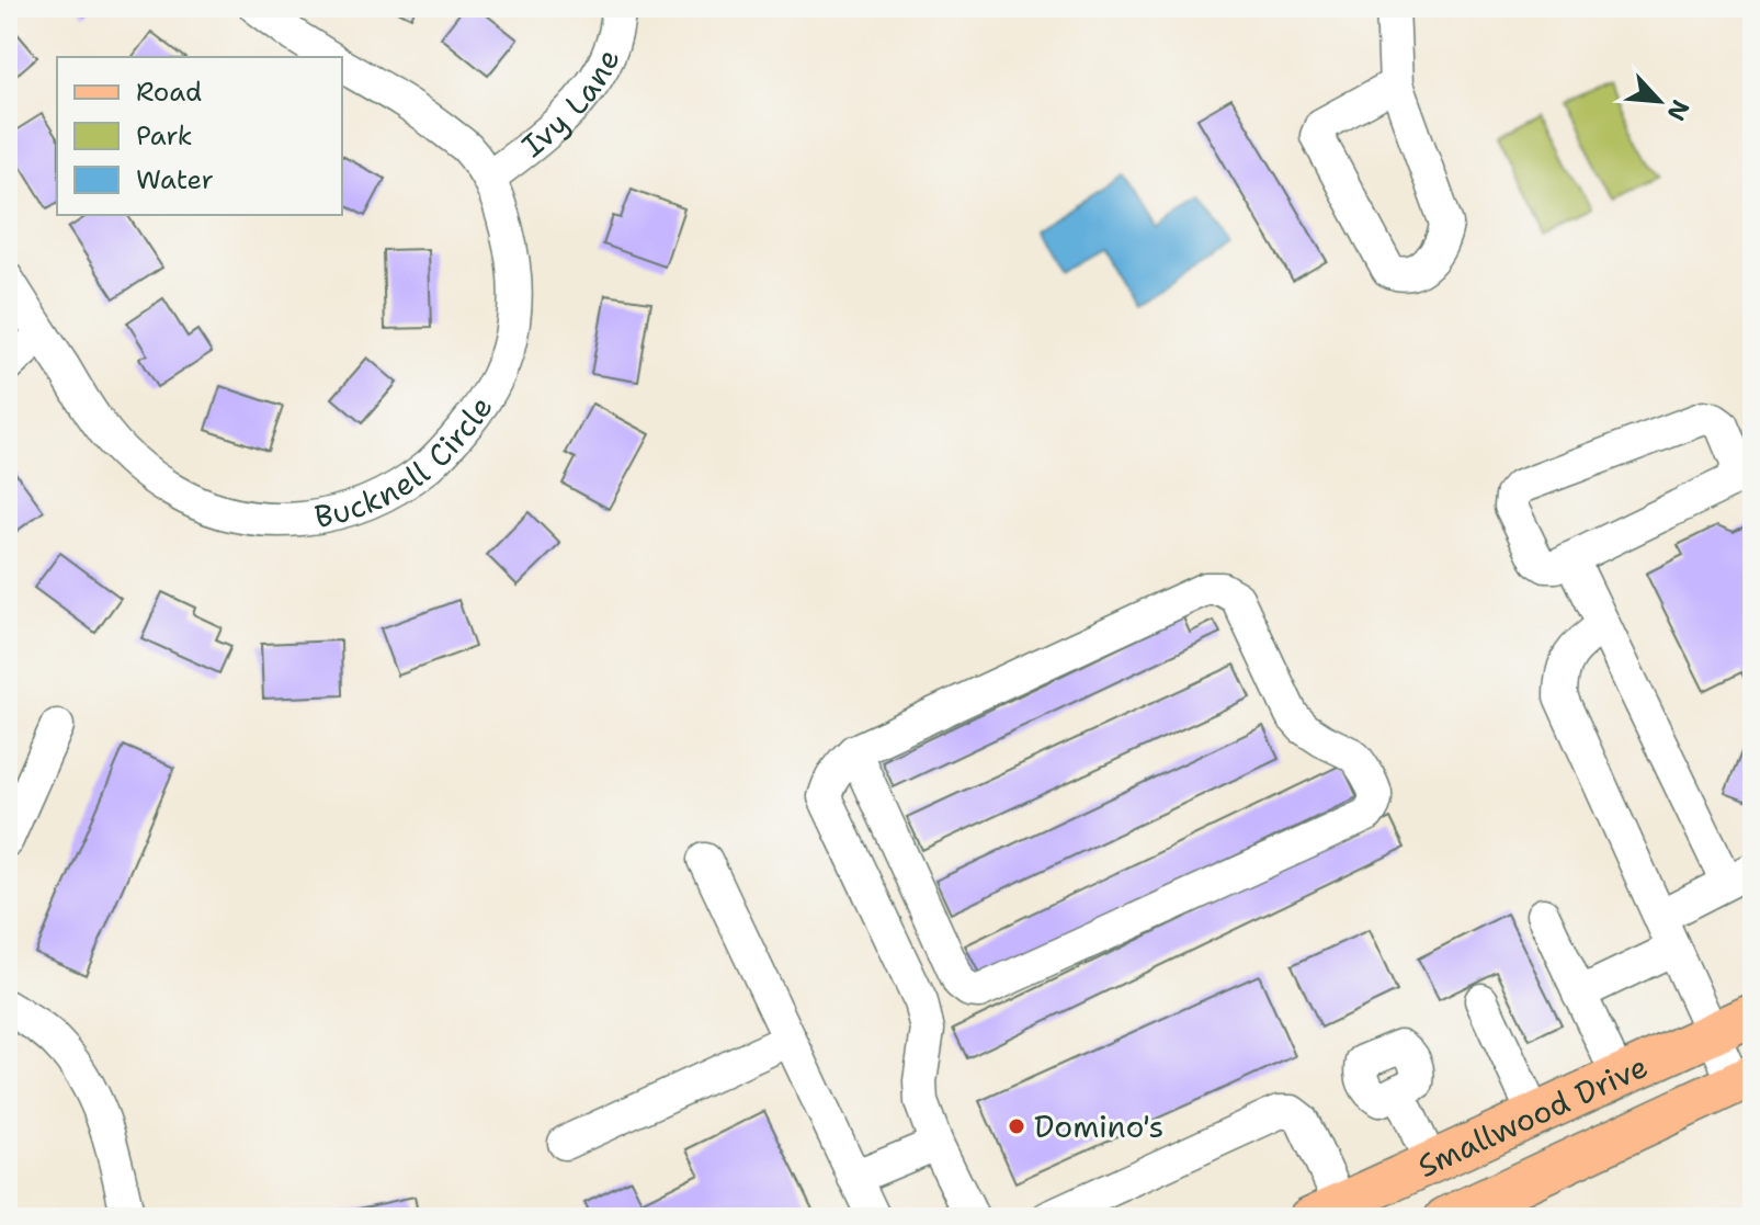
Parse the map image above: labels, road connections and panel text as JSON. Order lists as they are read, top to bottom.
{
  "streets": {
    "main road": ["Smallwood Drive"],
    "street": ["Ivy Lane", "Bucknell Circle"]
  },
  "crossings": [
    ["Ivy Lane", "Bucknell Circle"]
  ],
  "places": ["Domino's"],
  "legend": ["Road", "Park", "Water"],
  "north": "bottom right"
}
